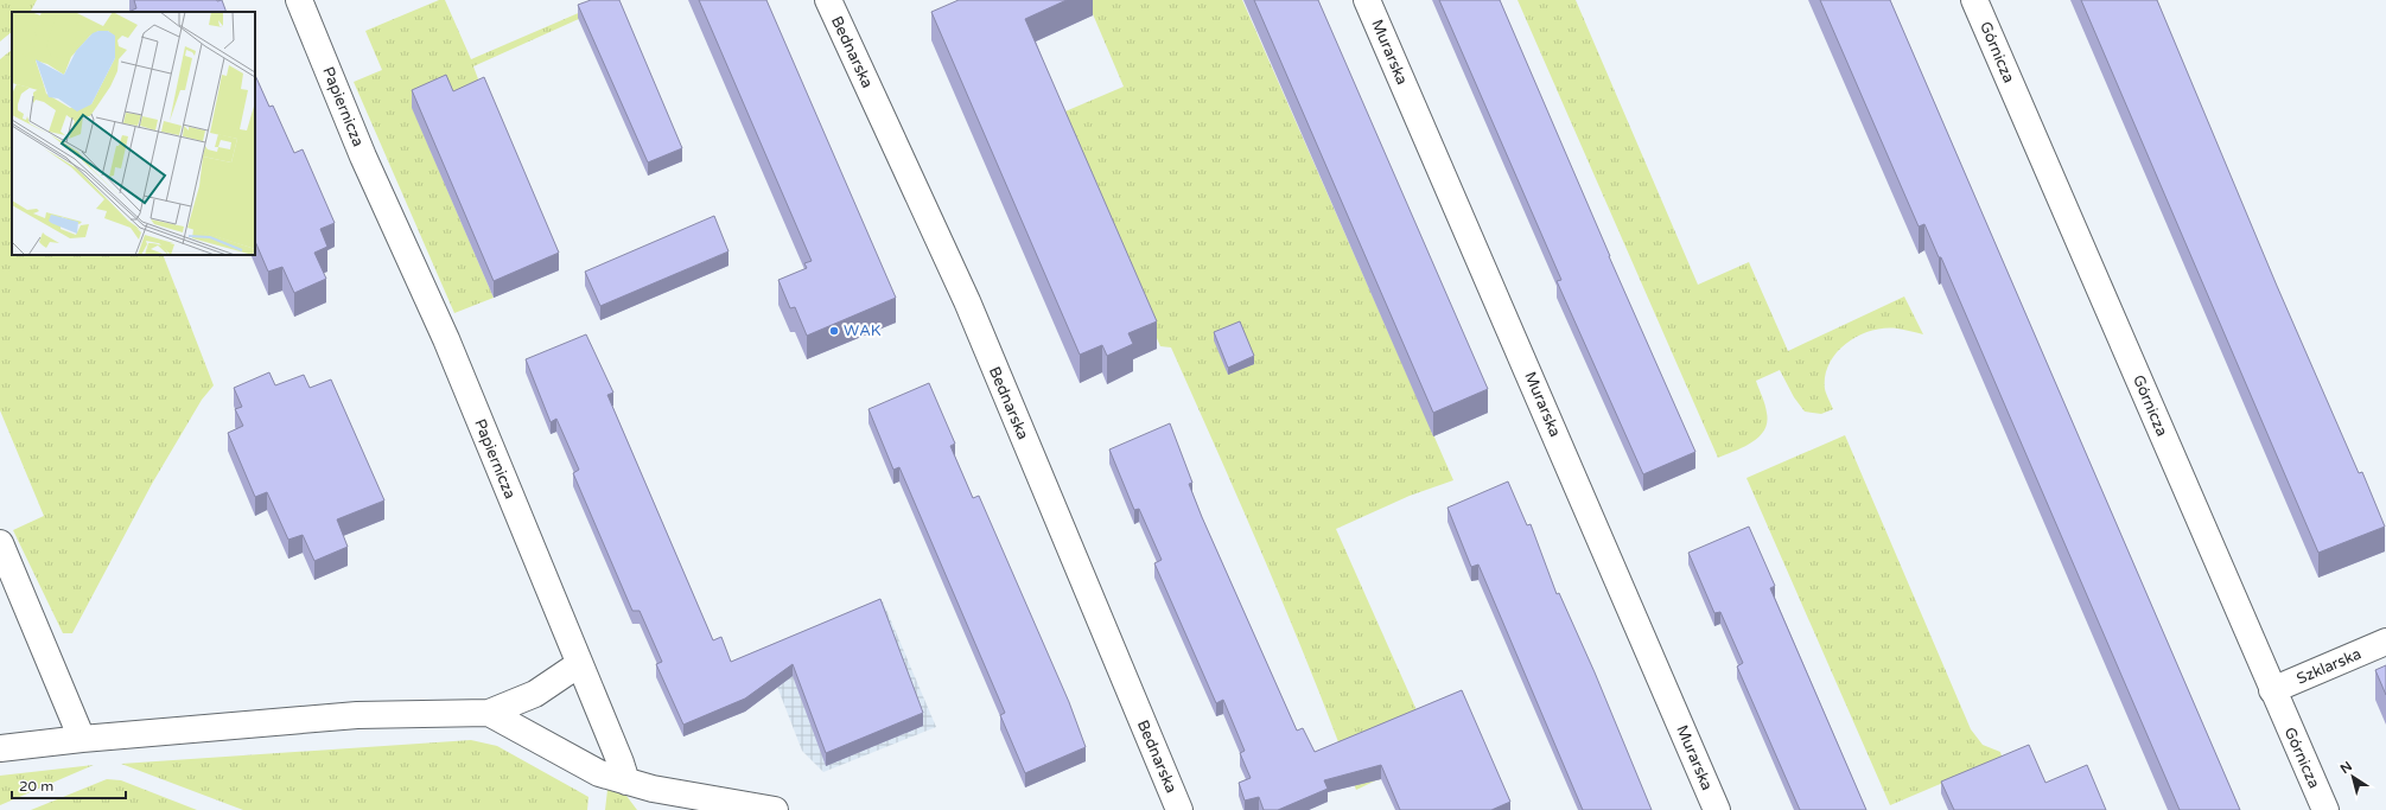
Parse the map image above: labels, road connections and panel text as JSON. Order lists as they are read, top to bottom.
{
  "streets": {
    "street": [
      "Bednarska",
      "Murarska",
      "Górnicza",
      "Papiernicza",
      "Szklarska"
    ]
  },
  "crossings": [
    ["Górnicza", "Szklarska"]
  ],
  "places": ["WAK"],
  "scale_bar": "20 m",
  "north": "top left"
}
